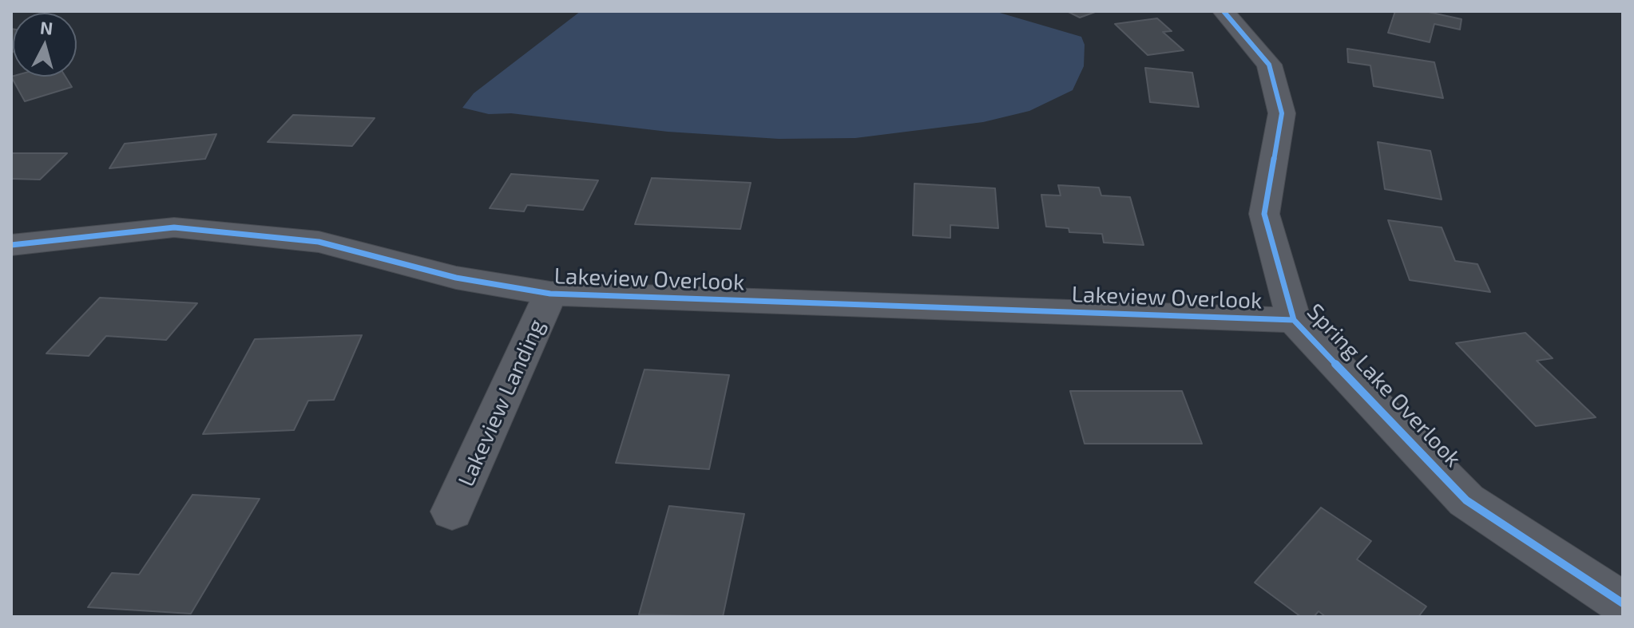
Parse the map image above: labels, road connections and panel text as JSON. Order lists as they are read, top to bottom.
{
  "streets": {
    "street": ["Lakeview Overlook", "Spring Lake Overlook", "Lakeview Landing"]
  },
  "crossings": [
    ["Lakeview Overlook", "Spring Lake Overlook"],
    ["Lakeview Overlook", "Lakeview Landing"]
  ],
  "north": "top"
}
